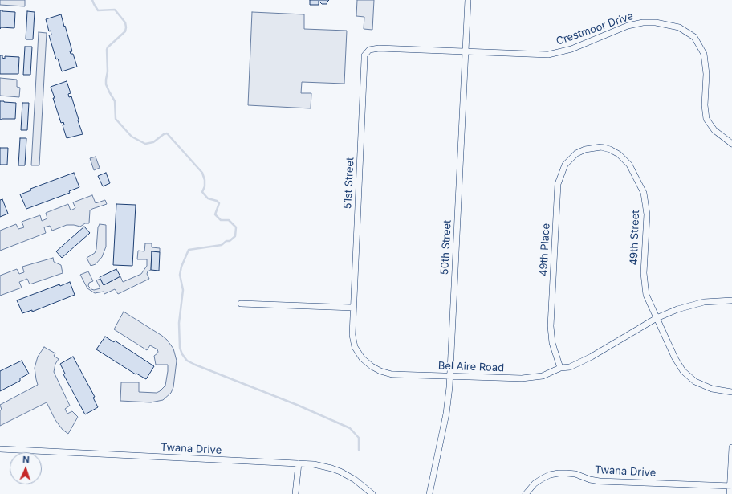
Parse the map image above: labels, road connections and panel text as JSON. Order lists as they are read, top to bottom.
{
  "streets": {
    "street": [
      "Crestmoor Drive",
      "51st Street",
      "49th Street",
      "50th Street",
      "49th Place",
      "Bel Aire Road",
      "Twana Drive"
    ]
  },
  "crossings": [
    ["Crestmoor Drive", "51st Street"],
    ["Crestmoor Drive", "50th Street"],
    ["51st Street", "Bel Aire Road"],
    ["49th Street", "49th Place"],
    ["49th Street", "Bel Aire Road"],
    ["50th Street", "Bel Aire Road"],
    ["49th Place", "Bel Aire Road"]
  ],
  "north": "top"
}
